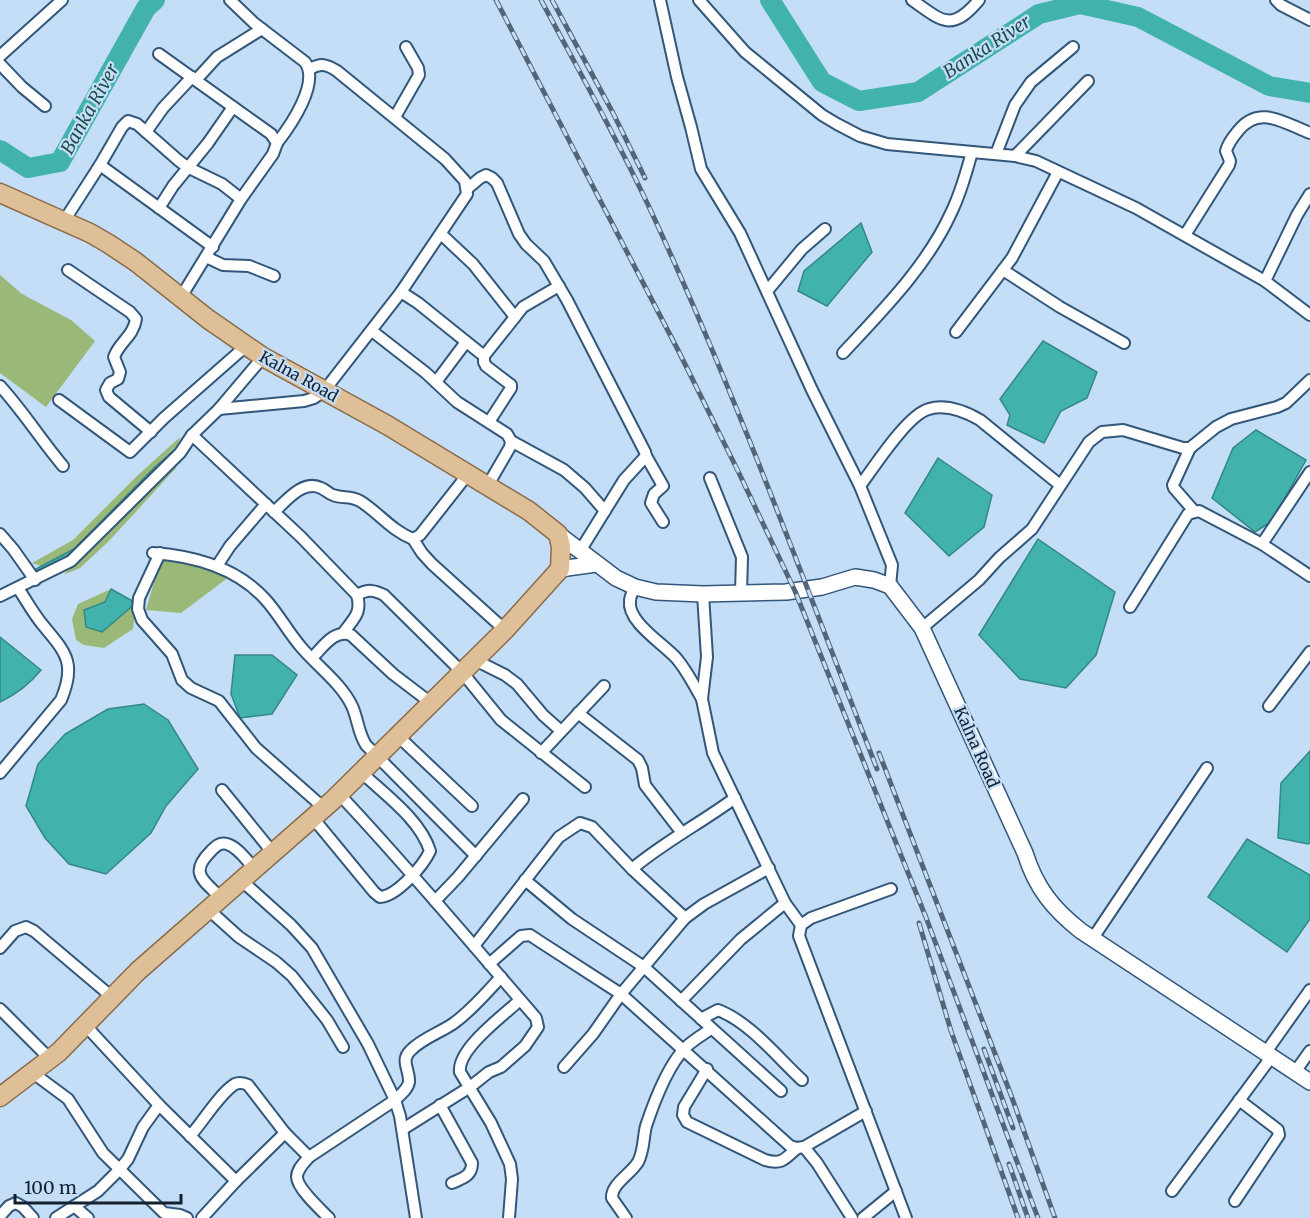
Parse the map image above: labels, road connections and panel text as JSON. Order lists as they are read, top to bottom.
{
  "streets": {
    "main road": ["Kalna Road"]
  },
  "water": ["Banka River"],
  "scale_bar": "100 m"
}
